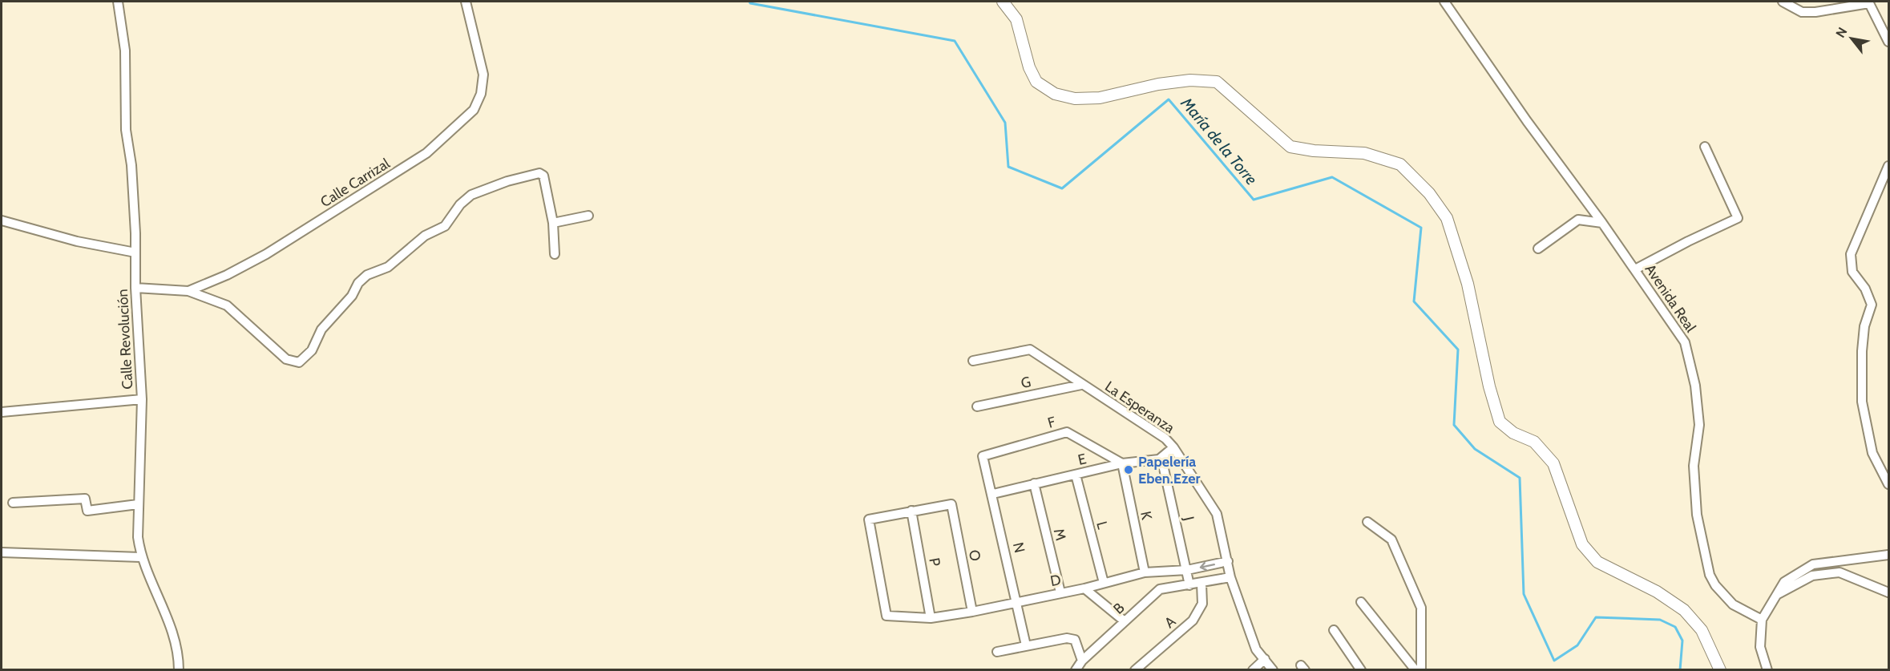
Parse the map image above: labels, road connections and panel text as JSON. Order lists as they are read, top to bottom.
{
  "streets": {
    "street": [
      "Calle Carrizal",
      "Avenida Real",
      "Calle Revolución",
      "G",
      "La Esperanza",
      "F",
      "E",
      "K",
      "J",
      "L",
      "M",
      "N",
      "O",
      "P",
      "D",
      "B",
      "A"
    ]
  },
  "crossings": [
    ["Calle Carrizal", "Calle Revolución"],
    ["G", "La Esperanza"],
    ["La Esperanza", "D"],
    ["F", "E"],
    ["F", "K"],
    ["F", "N"],
    ["E", "K"],
    ["E", "J"],
    ["E", "L"],
    ["E", "M"],
    ["E", "N"],
    ["K", "D"],
    ["J", "D"],
    ["J", "B"],
    ["L", "D"],
    ["M", "D"],
    ["N", "D"],
    ["O", "P"],
    ["O", "D"],
    ["P", "D"]
  ],
  "water": ["María de la Torre"],
  "places": ["Papelería Eben.Ezer"],
  "north": "top left"
}
